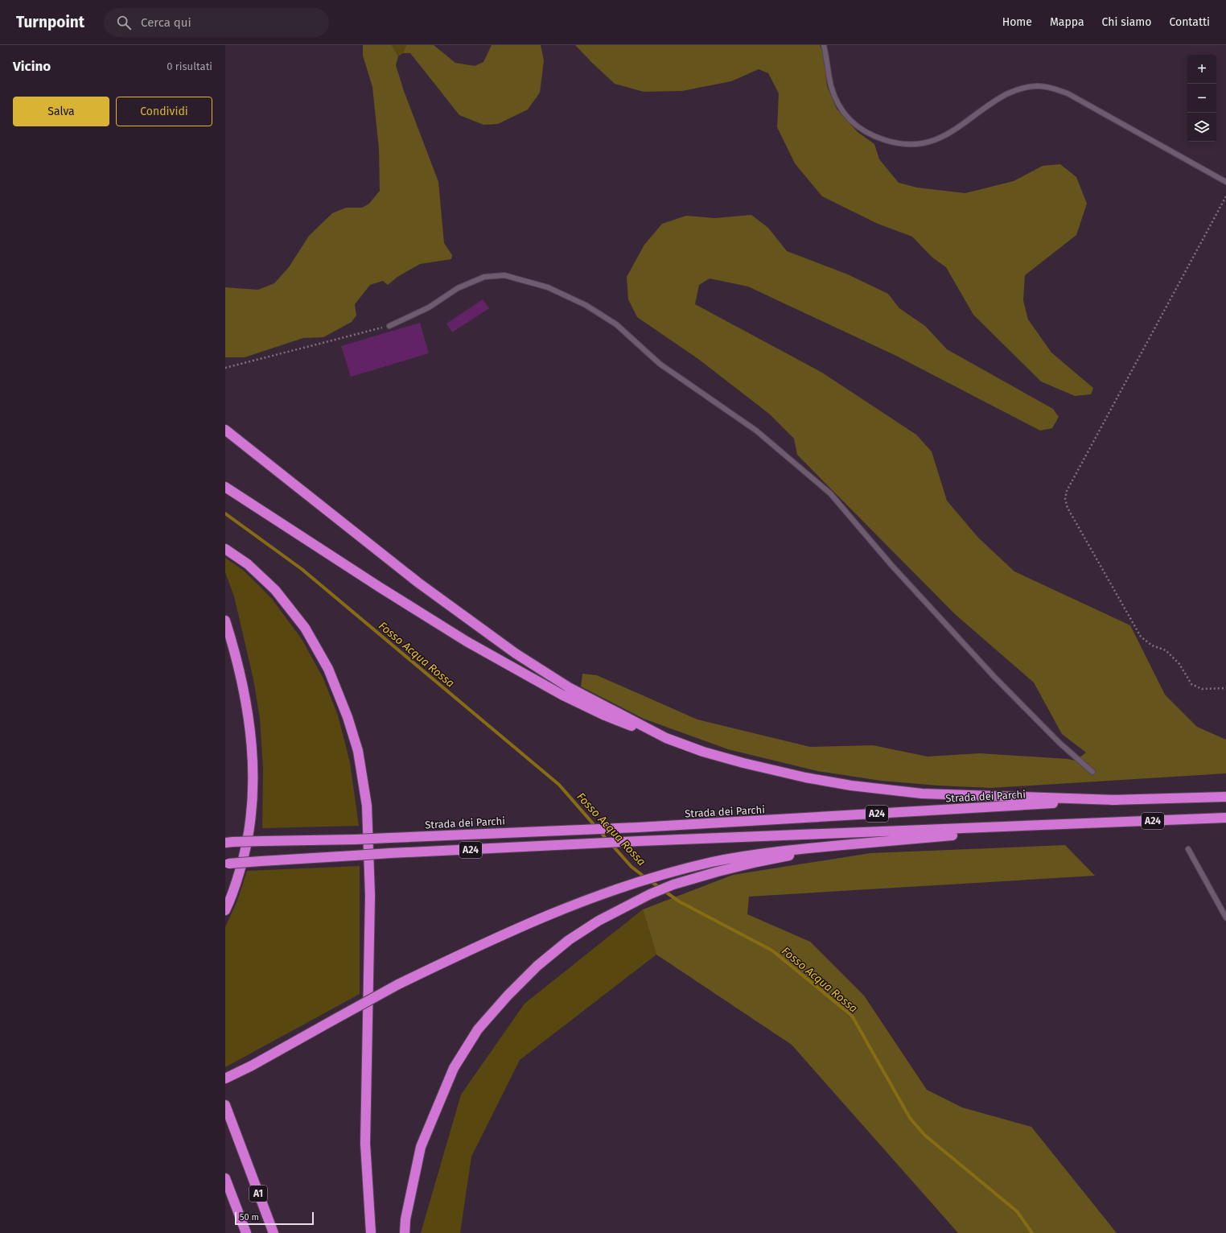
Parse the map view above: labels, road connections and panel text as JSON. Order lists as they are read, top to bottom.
{
  "streets": {
    "highway": ["Strada dei Parchi", "A24", "A1"]
  },
  "water": ["Fosso Acqua Rossa"],
  "scale_bar": "50 m",
  "page": {
    "header": "Turnpoint",
    "search": "Cerca qui",
    "nav": [
      "Home",
      "Mappa",
      "Chi siamo",
      "Contatti"
    ],
    "heading": ["Vicino", "0 risultati"],
    "map_buttons": ["+", "−"],
    "buttons": ["Salva", "Condividi"],
    "scale": "50 m"
  }
}
